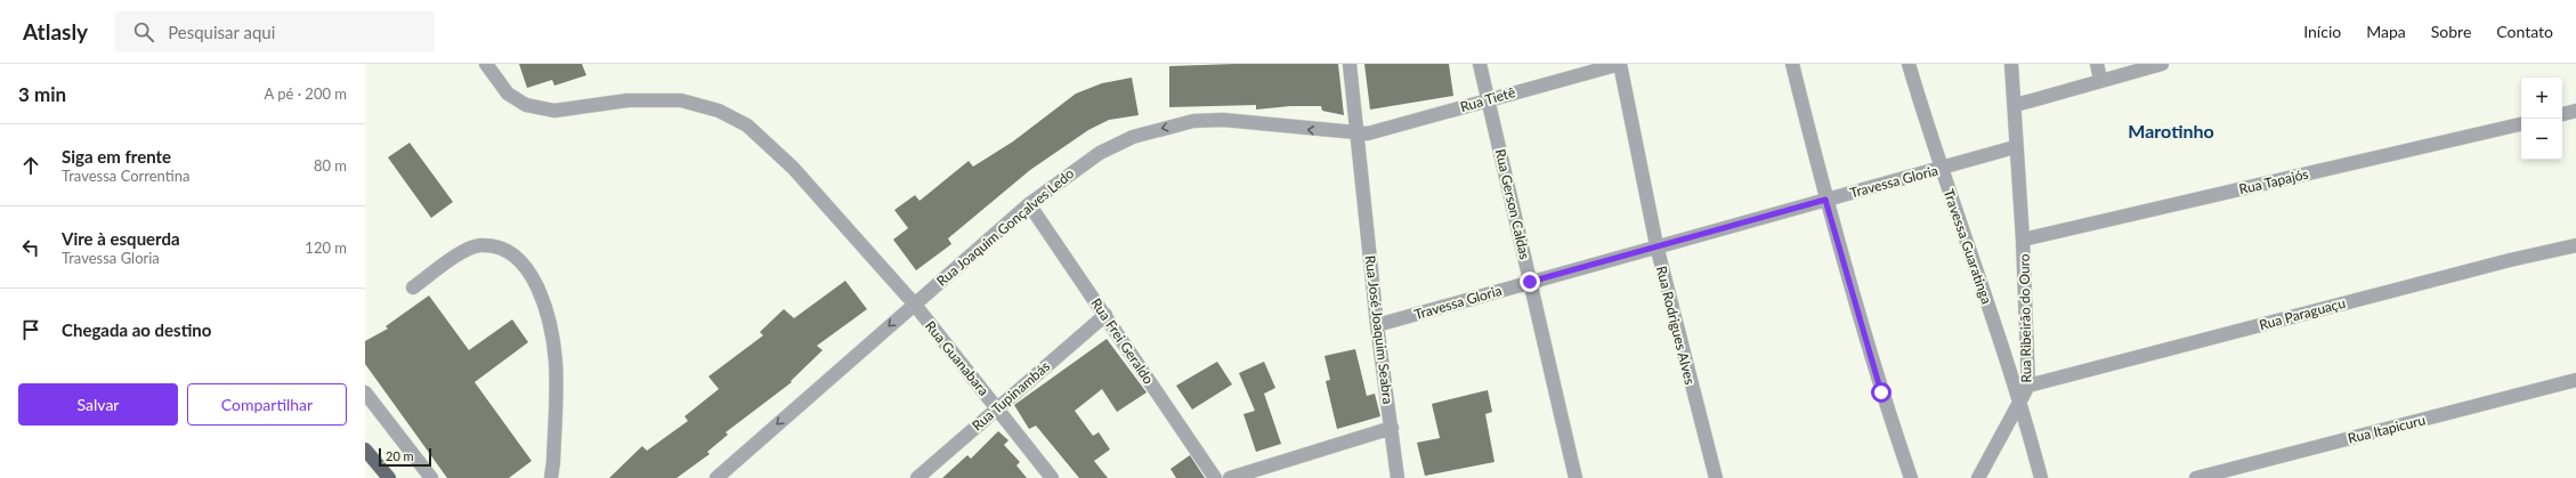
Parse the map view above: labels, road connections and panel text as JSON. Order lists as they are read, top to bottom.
{
  "streets": {
    "street": [
      "Rua Tietê",
      "Travessa Gloria",
      "Rua Tapajós",
      "Rua Gerson Caldas",
      "Rua Joaquim Gonçalves Ledo",
      "Travessa Guaratinga",
      "Rua Paraguaçu",
      "Rua Ribeirão do Ouro",
      "Rua Rodrigues Alves",
      "Rua José Joaquim Seabra",
      "Rua Frei Geraldo",
      "Rua Guanabara",
      "Rua Tupinambás",
      "Rua Itapicuru"
    ]
  },
  "crossings": [
    ["Rua Tietê", "Rua Gerson Caldas"],
    ["Rua Tietê", "Rua Joaquim Gonçalves Ledo"],
    ["Rua Tietê", "Rua Rodrigues Alves"],
    ["Rua Tietê", "Rua José Joaquim Seabra"],
    ["Travessa Gloria", "Rua Gerson Caldas"],
    ["Travessa Gloria", "Travessa Guaratinga"],
    ["Travessa Gloria", "Rua Ribeirão do Ouro"],
    ["Travessa Gloria", "Rua Rodrigues Alves"],
    ["Travessa Gloria", "Rua José Joaquim Seabra"],
    ["Rua Tapajós", "Rua Ribeirão do Ouro"],
    ["Rua Joaquim Gonçalves Ledo", "Rua José Joaquim Seabra"],
    ["Rua Joaquim Gonçalves Ledo", "Rua Frei Geraldo"],
    ["Rua Joaquim Gonçalves Ledo", "Rua Guanabara"],
    ["Travessa Guaratinga", "Rua Ribeirão do Ouro"],
    ["Rua Paraguaçu", "Rua Ribeirão do Ouro"],
    ["Rua Frei Geraldo", "Rua Tupinambás"],
    ["Rua Guanabara", "Rua Tupinambás"]
  ],
  "one_way": ["Rua Joaquim Gonçalves Ledo"],
  "districts": ["Marotinho"],
  "scale_bar": "20 m",
  "page": {
    "header": "Atlasly",
    "search": "Pesquisar aqui",
    "nav": [
      "Início",
      "Mapa",
      "Sobre",
      "Contato"
    ],
    "heading": ["3 min", "A pé · 200 m"],
    "map_buttons": ["+", "−"],
    "list": [
      ["Siga em frente", "Travessa Correntina", "80 m"],
      ["Vire à esquerda", "Travessa Gloria", "120 m"],
      "Chegada ao destino"
    ],
    "buttons": ["Salvar", "Compartilhar"],
    "scale": "20 m"
  }
}
